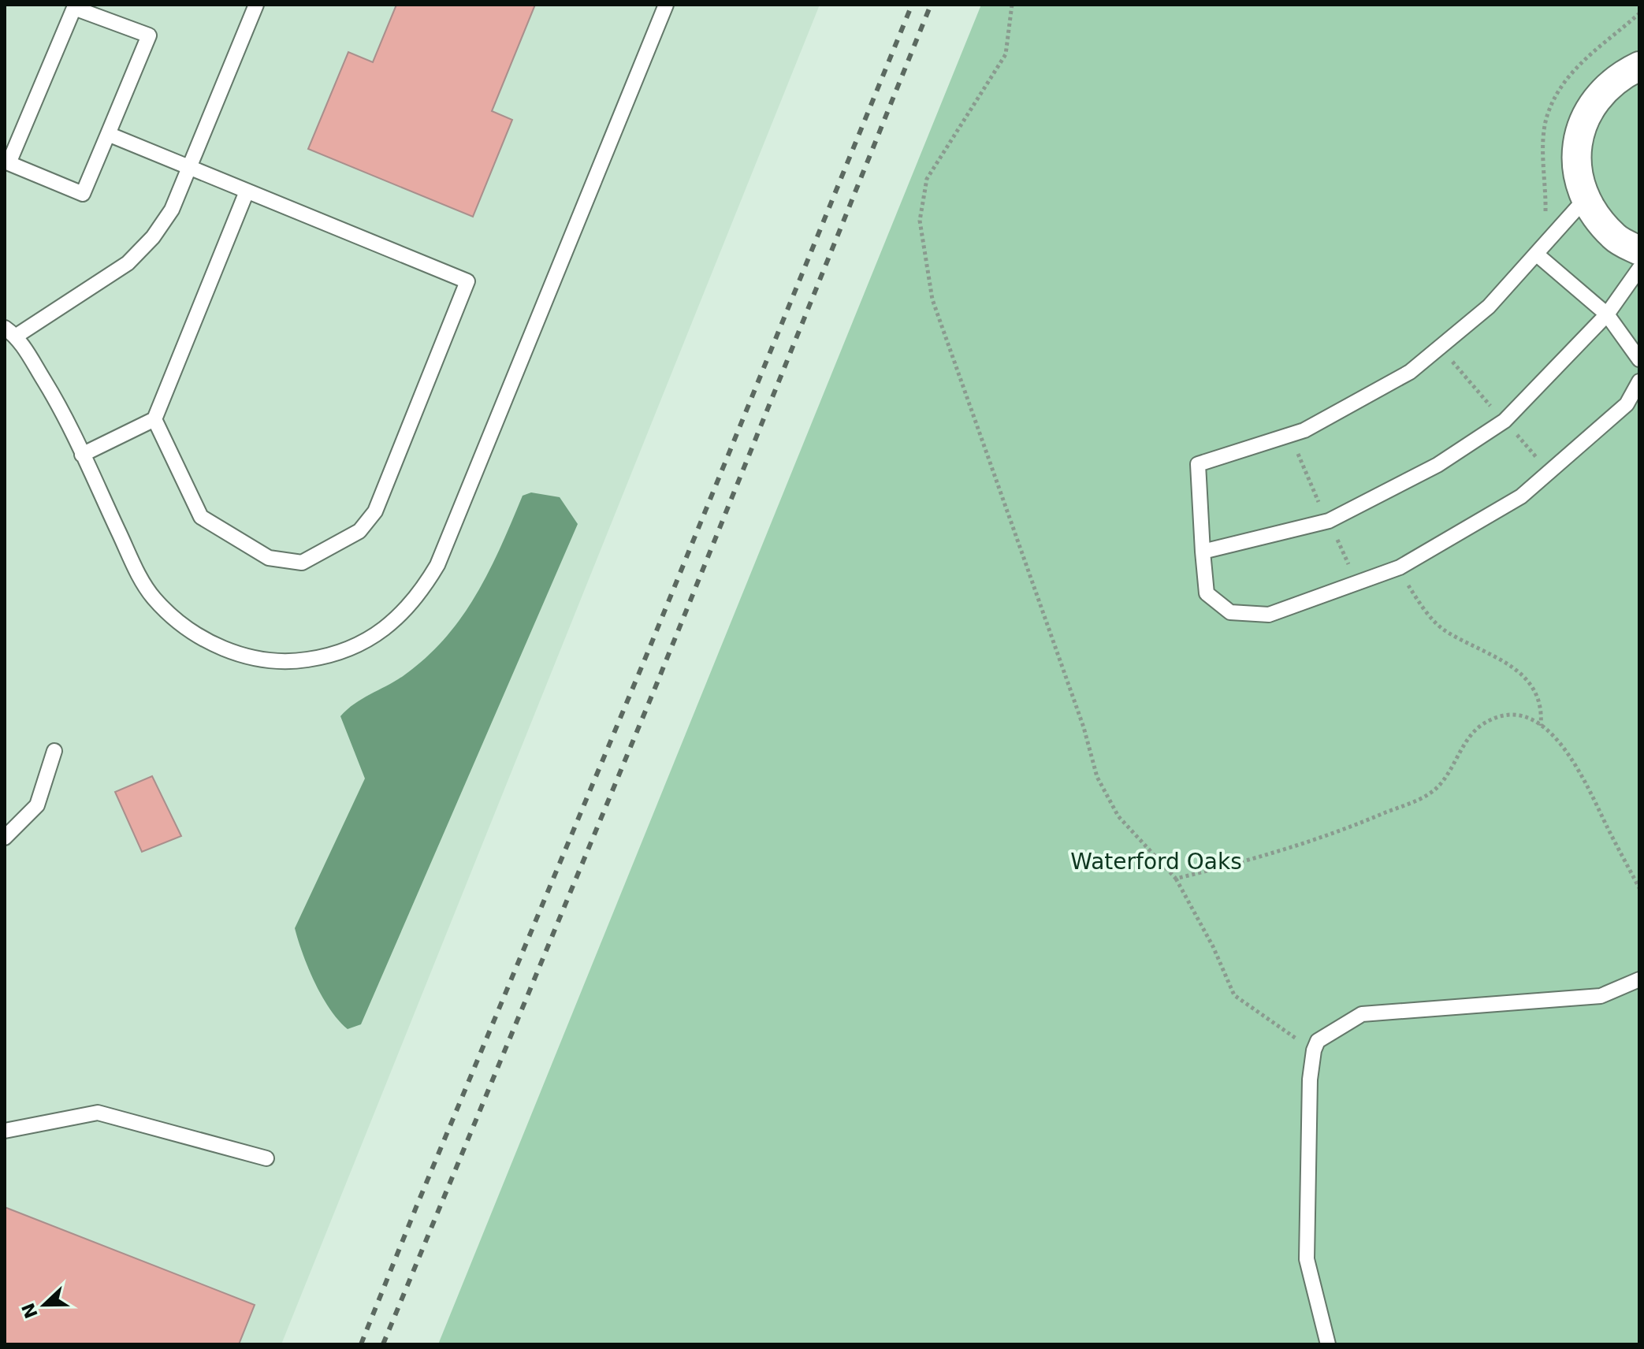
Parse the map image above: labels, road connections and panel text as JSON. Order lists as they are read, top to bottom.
{
  "parks": ["Waterford Oaks"],
  "north": "left"
}
